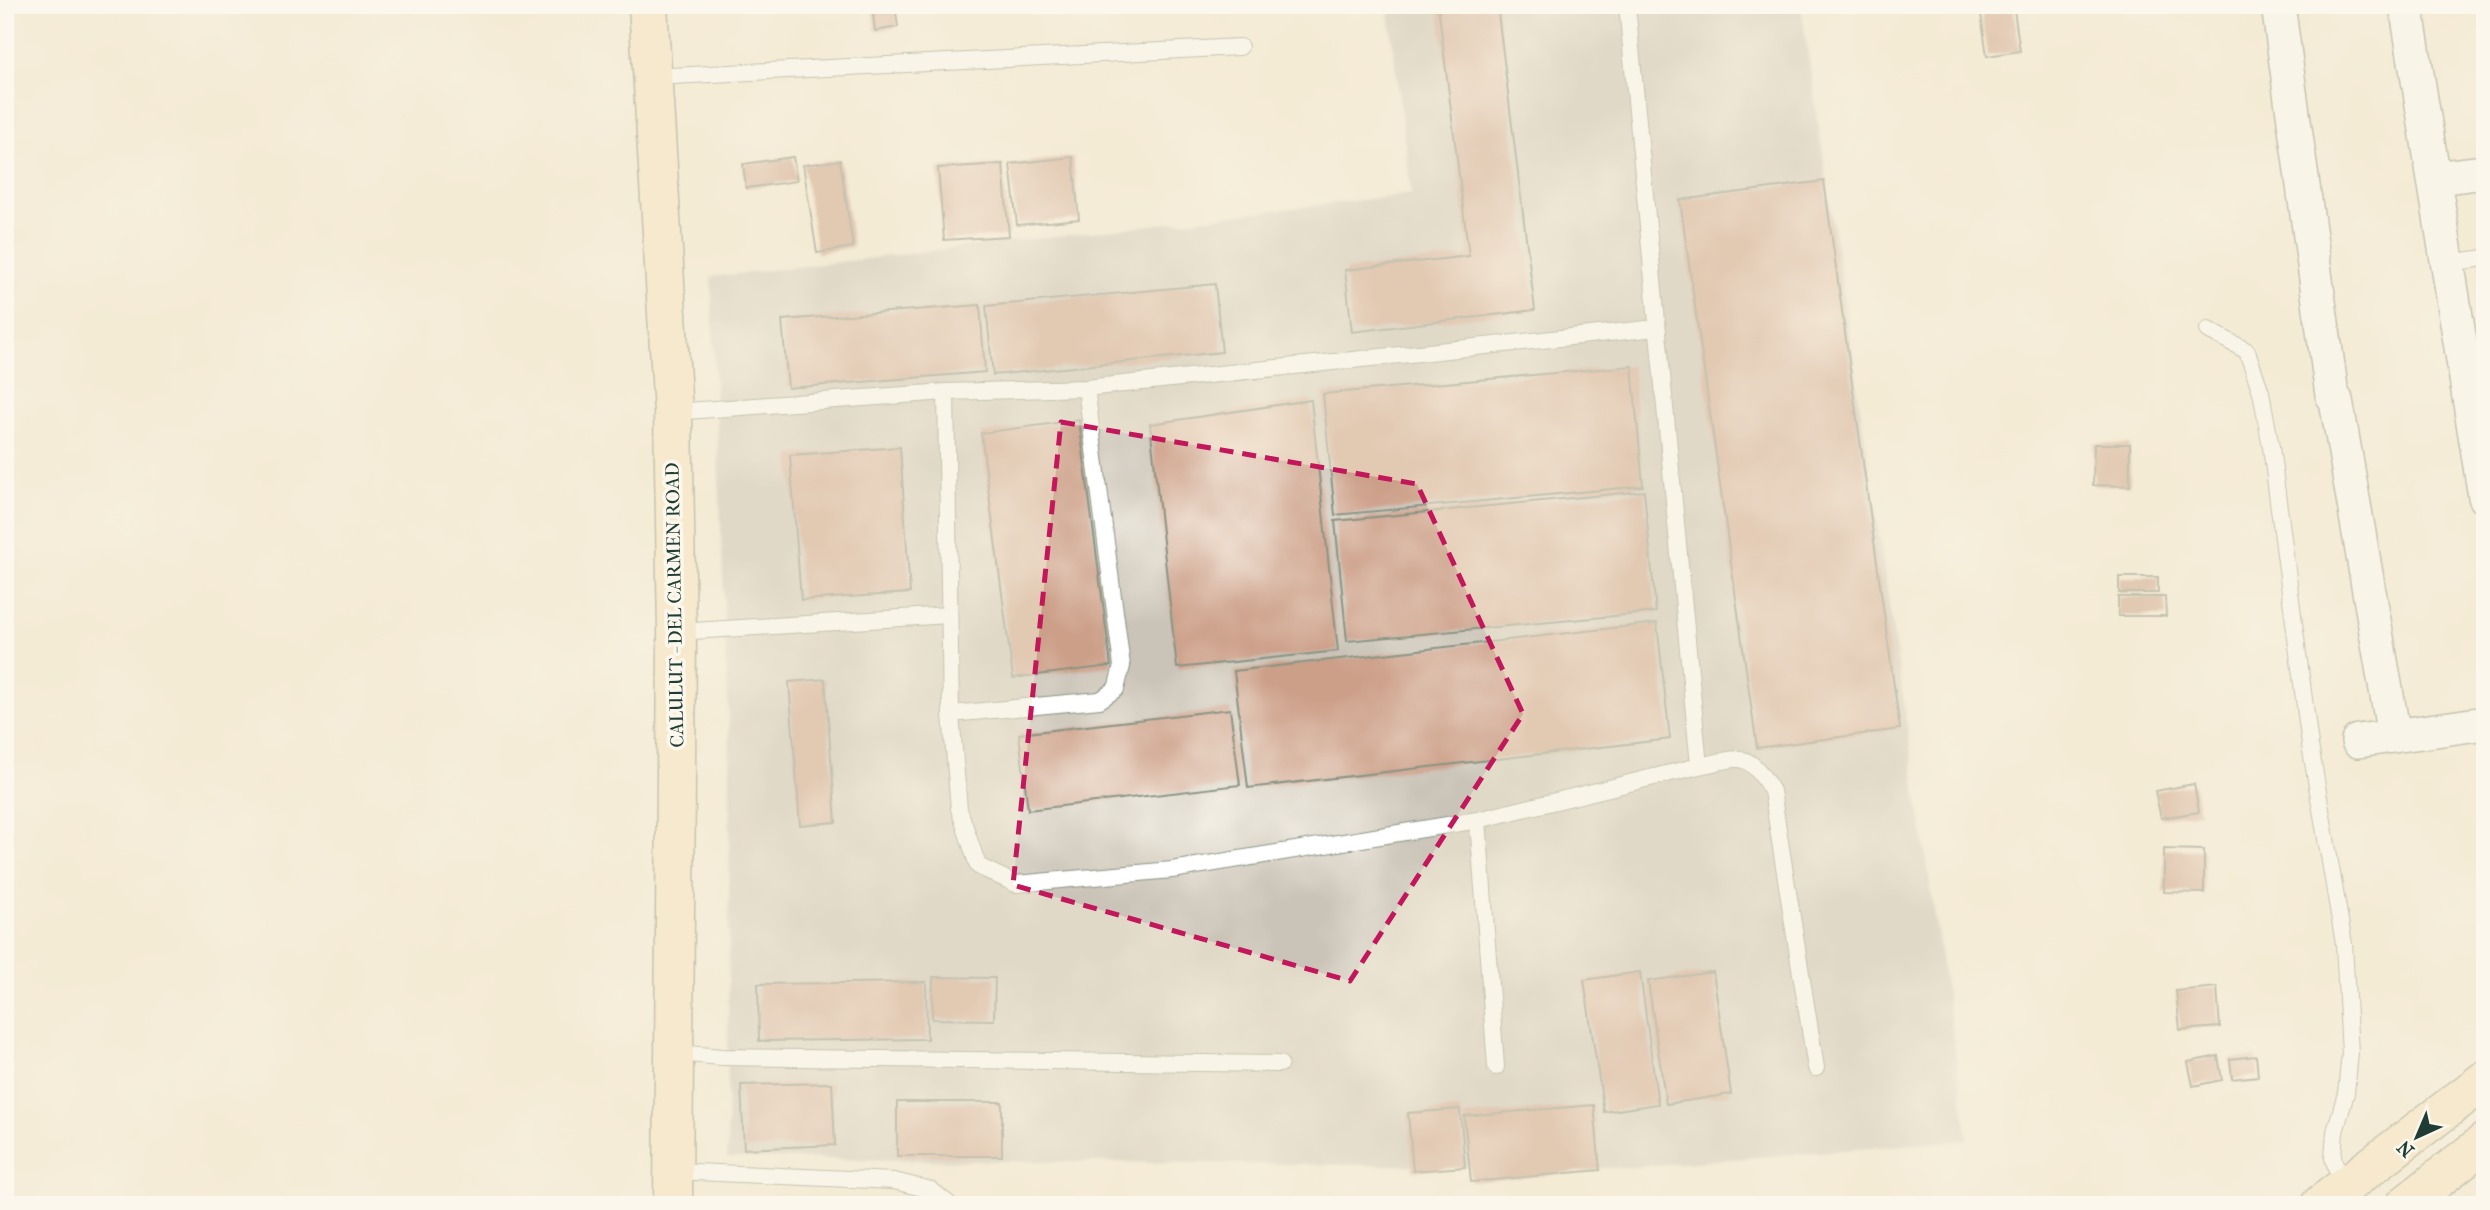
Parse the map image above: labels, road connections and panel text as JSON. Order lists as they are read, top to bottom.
{
  "streets": {
    "main road": ["CALULUT - DEL CARMEN ROAD"]
  },
  "north": "bottom left"
}
